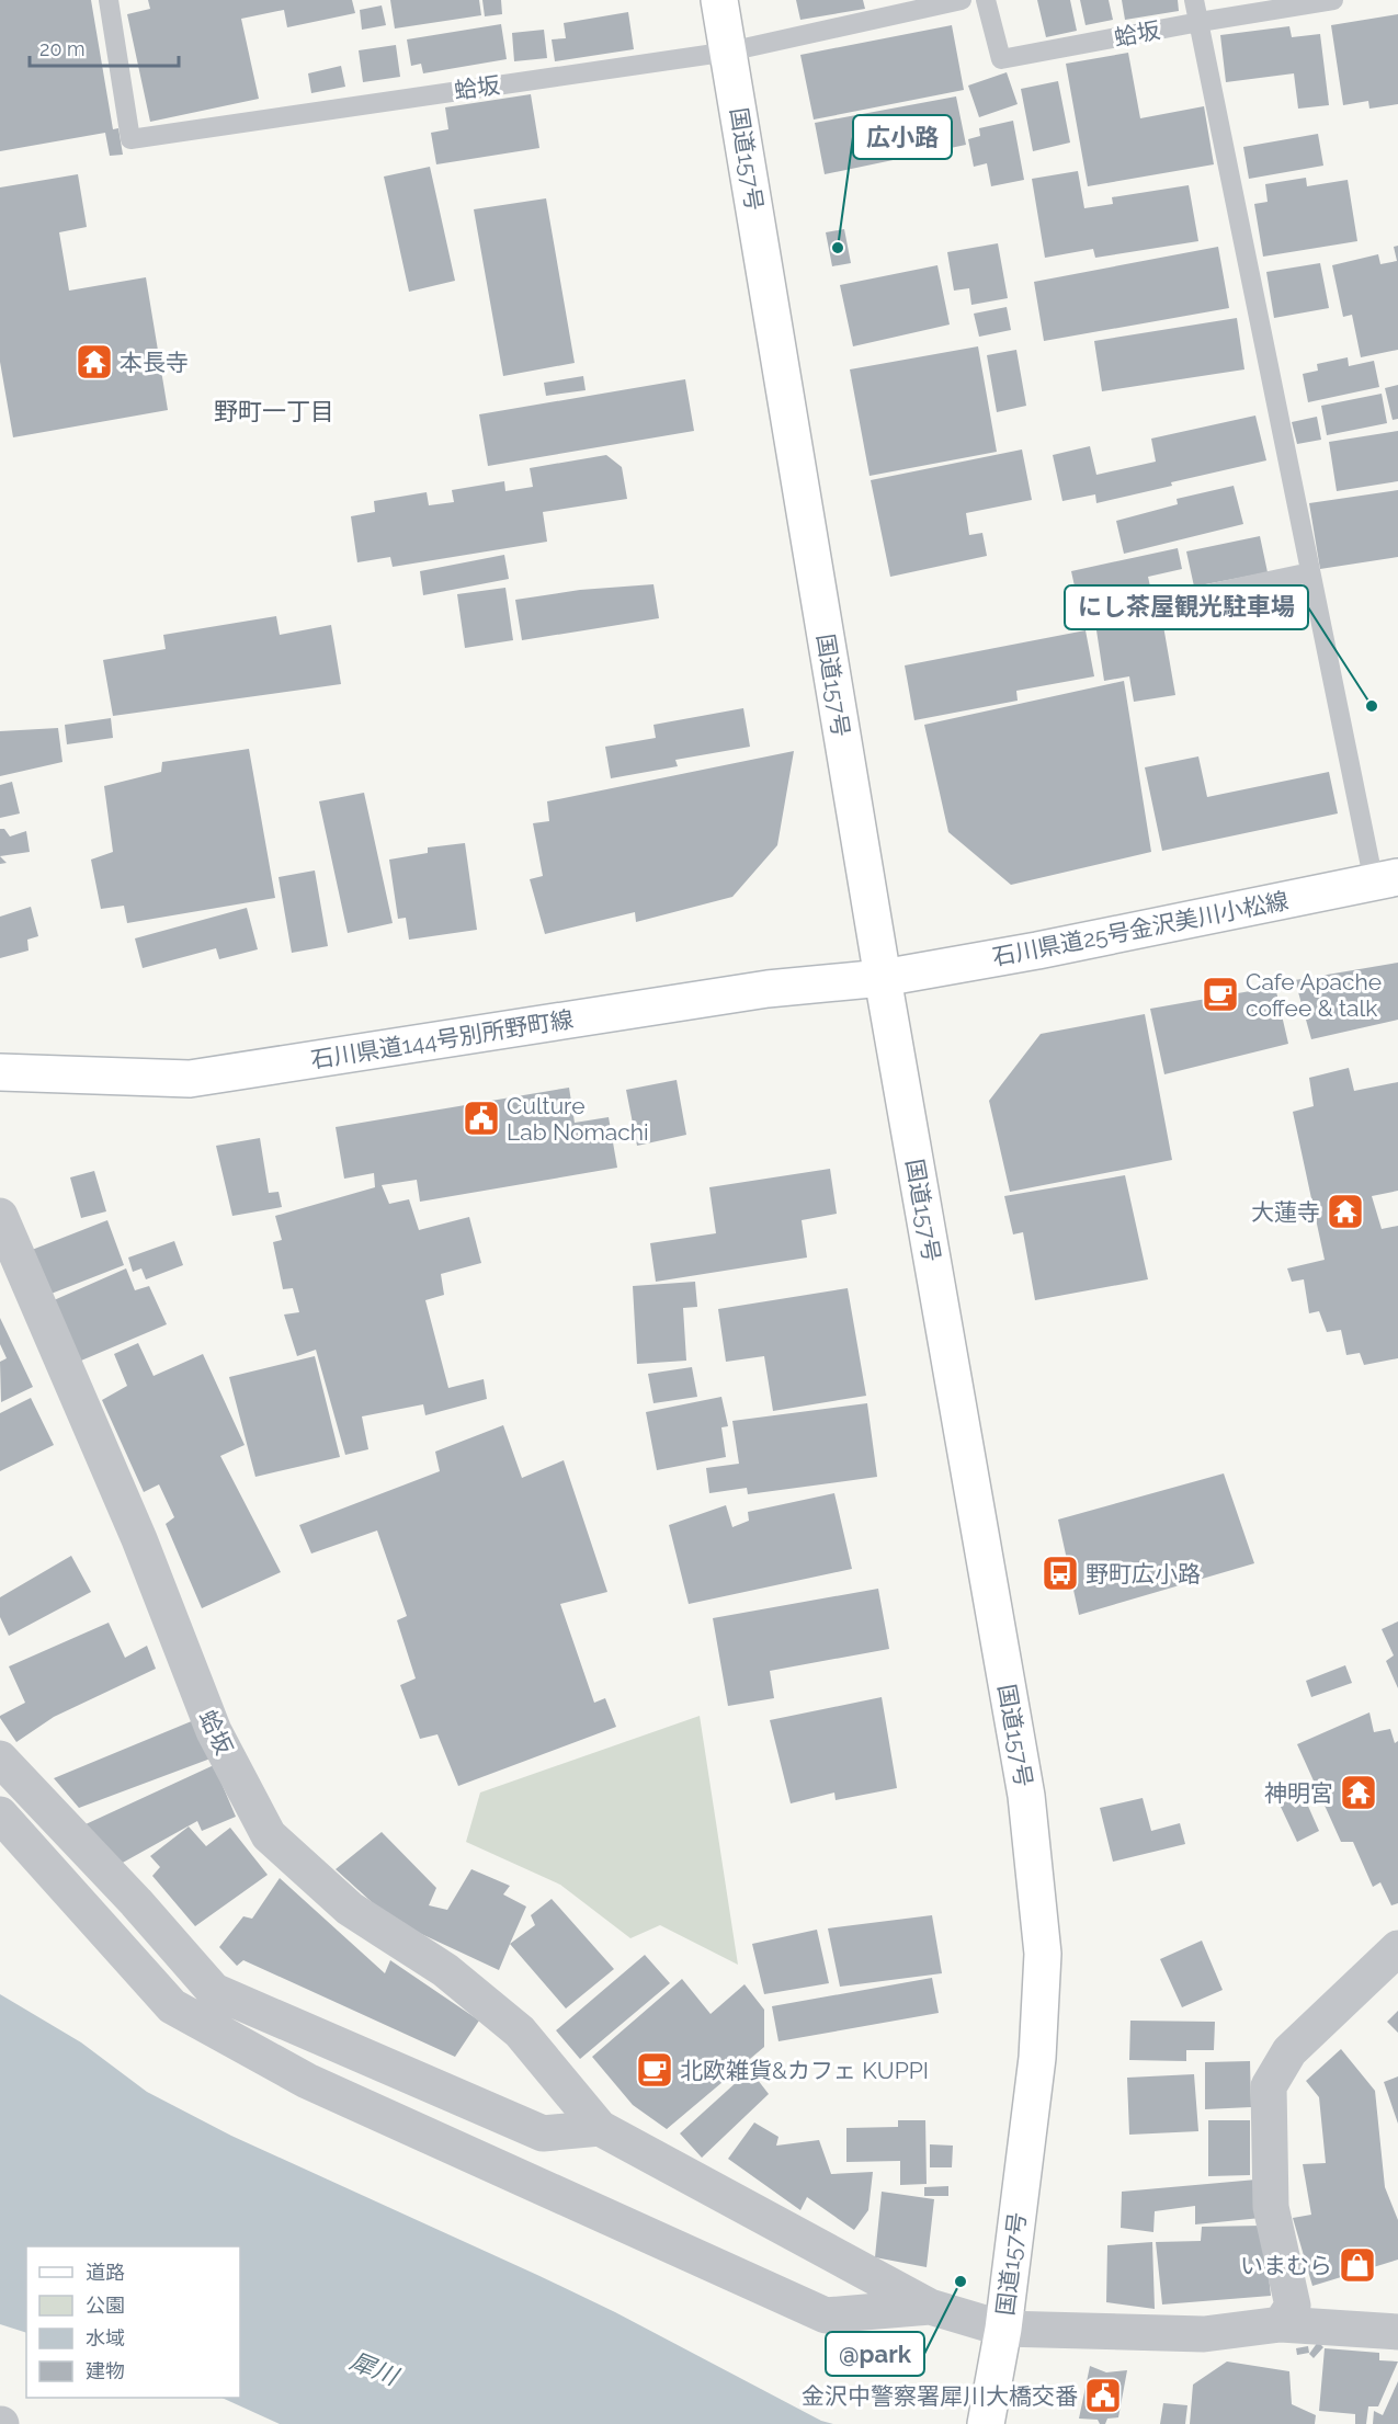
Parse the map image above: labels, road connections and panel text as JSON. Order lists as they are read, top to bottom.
{
  "streets": {
    "main road": ["国道157号", "石川県道25号金沢美川小松線", "石川県道144号別所野町線"],
    "street": ["蛤坂"]
  },
  "crossings": [
    ["蛤坂", "国道157号"],
    ["国道157号", "石川県道25号金沢美川小松線"],
    ["国道157号", "石川県道144号別所野町線"],
    ["石川県道25号金沢美川小松線", "石川県道144号別所野町線"]
  ],
  "districts": ["野町一丁目"],
  "water": ["犀川"],
  "places": {
    "other": ["広小路", "にし茶屋観光駐車場", "@park"],
    "temple": ["本長寺", "大蓮寺", "神明宮"],
    "cafe": ["Cafe Apache coffee & talk", "北欧雑貨&カフェ KUPPI"],
    "public building": ["Culture Lab Nomachi", "金沢中警察署犀川大橋交番"],
    "bus stop": ["野町広小路"],
    "shop": ["いまむら"]
  },
  "legend": [
    "道路",
    "公園",
    "水域",
    "建物"
  ],
  "scale_bar": "20 m"
}
